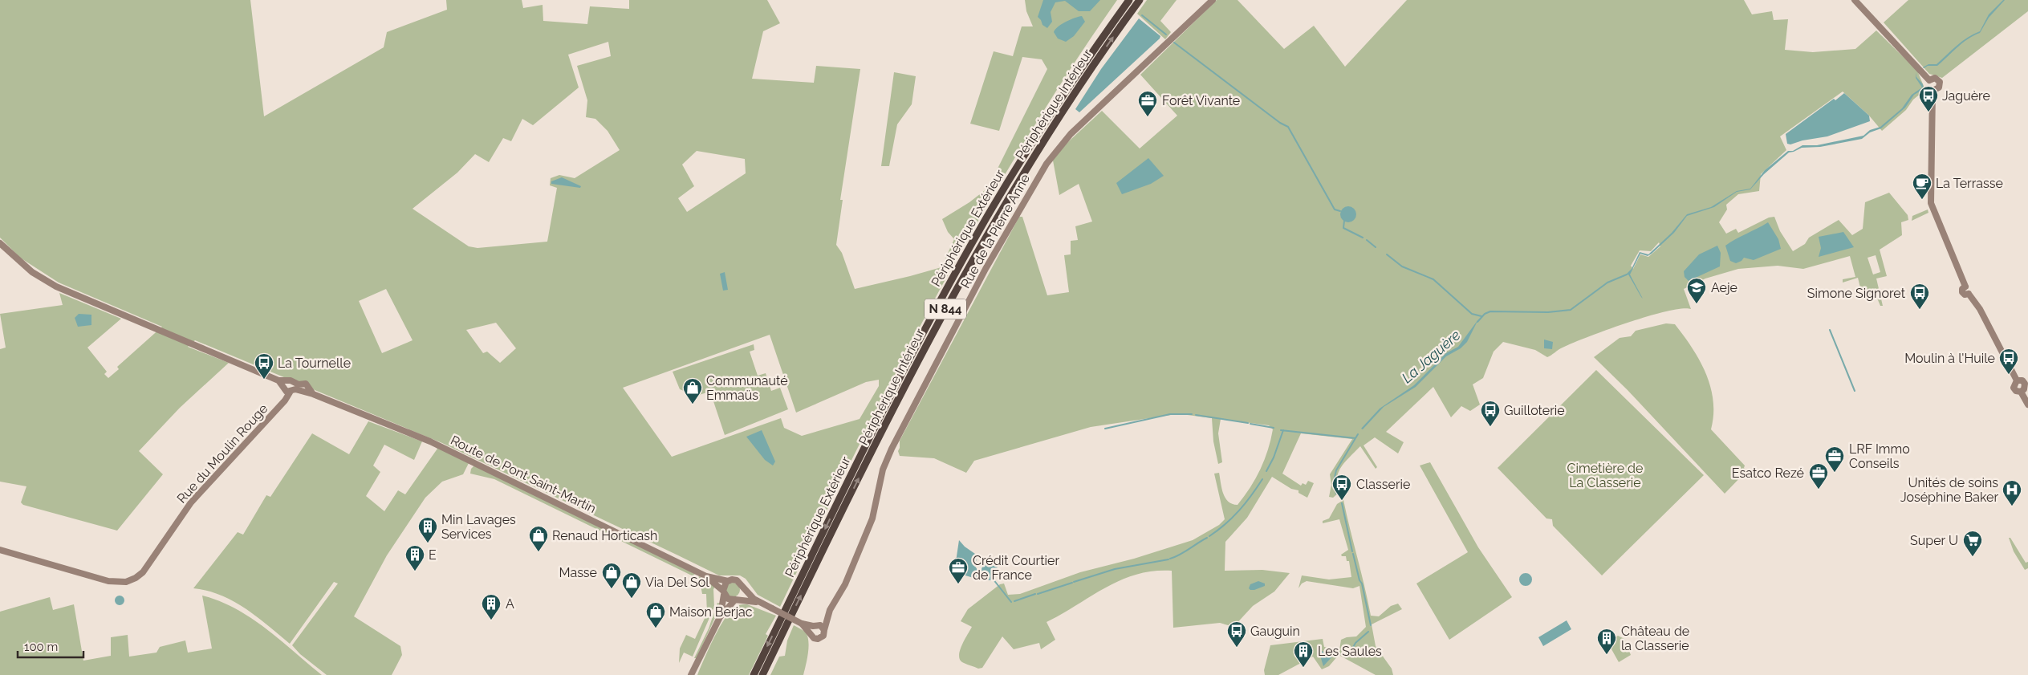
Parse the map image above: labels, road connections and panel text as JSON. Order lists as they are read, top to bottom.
{
  "streets": {
    "highway": ["Périphérique Intérieur", "Périphérique Extérieur", "N 844"],
    "street": ["Rue de la Pierre Anne", "Rue du Moulin Rouge", "Route de Pont Saint-Martin"]
  },
  "one_way": ["Périphérique Intérieur", "Périphérique Extérieur"],
  "water": ["La Jaguère"],
  "parks": ["Cimetière de La Classerie"],
  "places": {
    "bus stop": [
      "Jaguère",
      "Simone Signoret",
      "Moulin à l'Huile",
      "La Tournelle",
      "Guilloterie",
      "Classerie",
      "Gauguin"
    ],
    "office": [
      "Forêt Vivante",
      "LRF Immo Conseils",
      "Esatco Rezé",
      "Crédit Courtier de France"
    ],
    "cafe": ["La Terrasse"],
    "school or university": ["Aeje"],
    "shop": [
      "Communauté Emmaüs",
      "Renaud Horticash",
      "Masse",
      "Via Del Sol",
      "Maison Berjac"
    ],
    "hospital": ["Unités de soins Joséphine Baker"],
    "building": [
      "Min Lavages Services",
      "E",
      "A",
      "Château de la Classerie",
      "Les Saules"
    ],
    "supermarket": ["Super U"]
  },
  "scale_bar": "100 m"
}
